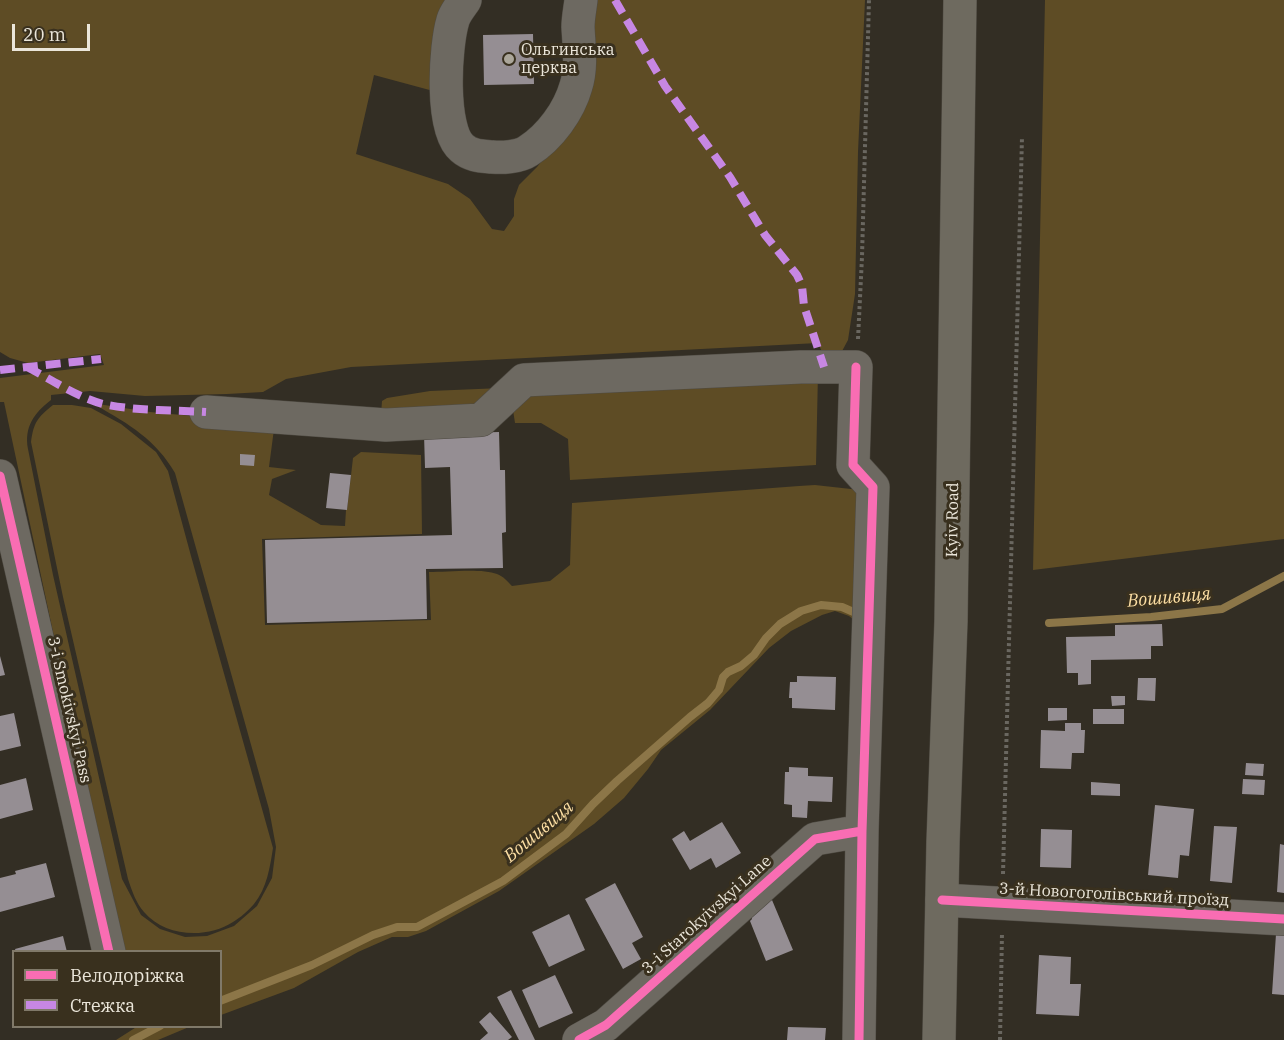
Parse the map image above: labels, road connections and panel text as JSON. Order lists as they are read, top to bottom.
{
  "streets": {
    "main road": ["Kyiv Road"],
    "street": ["3-i Smokivskyi Pass", "3-й Новогоголівський проїзд", "3-i Starokyivskyi Lane"]
  },
  "crossings": [
    ["Kyiv Road", "3-й Новогоголівський проїзд"]
  ],
  "water": ["Вошивиця"],
  "places": ["Ольгинська церква"],
  "legend": ["Велодоріжка", "Стежка"],
  "scale_bar": "20 m"
}
